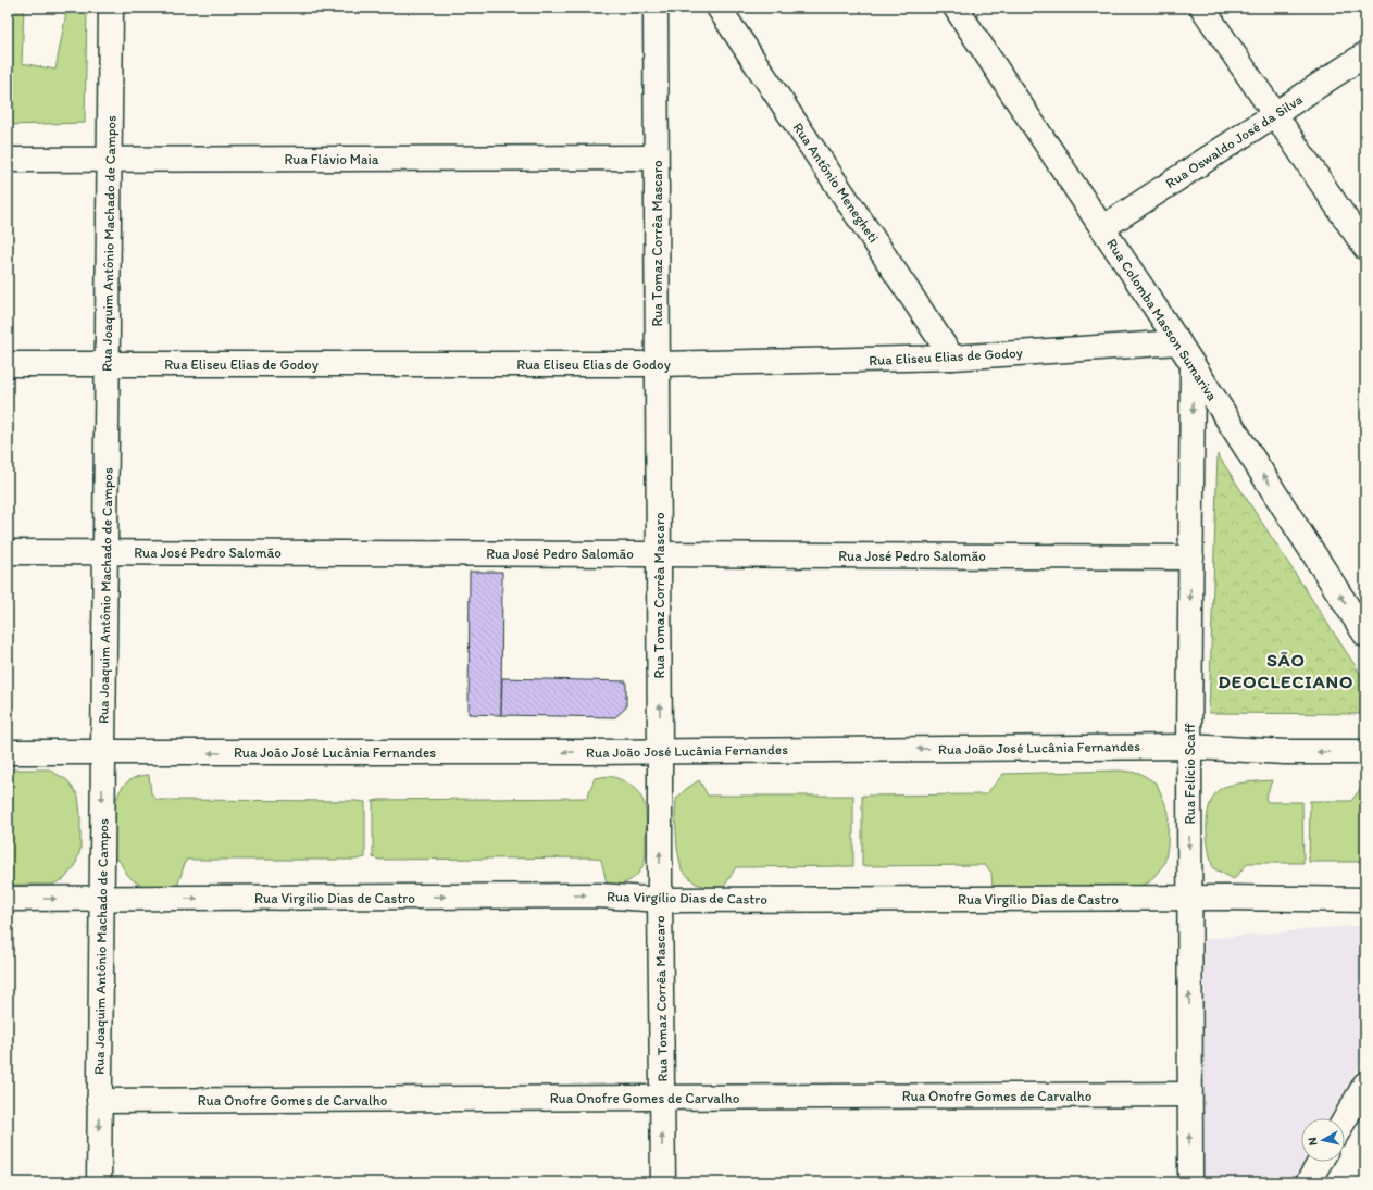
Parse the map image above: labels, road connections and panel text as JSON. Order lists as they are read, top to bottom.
{
  "streets": {
    "street": [
      "Rua Oswaldo José da Silva",
      "Rua Flávio Maia",
      "Rua Antônio Menegheti",
      "Rua Joaquim Antônio Machado de Campos",
      "Rua Tomaz Corrêa Mascaro",
      "Rua Colomba Masson Sumariva",
      "Rua Eliseu Elias de Godoy",
      "Rua José Pedro Salomão",
      "Rua João José Lucânia Fernandes",
      "Rua Felício Scaff",
      "Rua Virgílio Dias de Castro",
      "Rua Onofre Gomes de Carvalho"
    ]
  },
  "crossings": [
    ["Rua Oswaldo José da Silva", "Rua Colomba Masson Sumariva"],
    ["Rua Flávio Maia", "Rua Joaquim Antônio Machado de Campos"],
    ["Rua Flávio Maia", "Rua Tomaz Corrêa Mascaro"],
    ["Rua Antônio Menegheti", "Rua Eliseu Elias de Godoy"],
    ["Rua Joaquim Antônio Machado de Campos", "Rua Eliseu Elias de Godoy"],
    ["Rua Joaquim Antônio Machado de Campos", "Rua José Pedro Salomão"],
    ["Rua Joaquim Antônio Machado de Campos", "Rua João José Lucânia Fernandes"],
    ["Rua Joaquim Antônio Machado de Campos", "Rua Virgílio Dias de Castro"],
    ["Rua Joaquim Antônio Machado de Campos", "Rua Onofre Gomes de Carvalho"],
    ["Rua Tomaz Corrêa Mascaro", "Rua Eliseu Elias de Godoy"],
    ["Rua Tomaz Corrêa Mascaro", "Rua José Pedro Salomão"],
    ["Rua Tomaz Corrêa Mascaro", "Rua João José Lucânia Fernandes"],
    ["Rua Tomaz Corrêa Mascaro", "Rua Virgílio Dias de Castro"],
    ["Rua Tomaz Corrêa Mascaro", "Rua Onofre Gomes de Carvalho"],
    ["Rua Colomba Masson Sumariva", "Rua Eliseu Elias de Godoy"],
    ["Rua Colomba Masson Sumariva", "Rua Felício Scaff"],
    ["Rua José Pedro Salomão", "Rua Felício Scaff"],
    ["Rua João José Lucânia Fernandes", "Rua Felício Scaff"],
    ["Rua Felício Scaff", "Rua Virgílio Dias de Castro"],
    ["Rua Felício Scaff", "Rua Onofre Gomes de Carvalho"]
  ],
  "one_way": [
    "Rua Tomaz Corrêa Mascaro",
    "Rua Colomba Masson Sumariva",
    "Rua João José Lucânia Fernandes",
    "Rua Virgílio Dias de Castro"
  ],
  "districts": ["SÃO DEOCLECIANO"],
  "north": "left"
}
